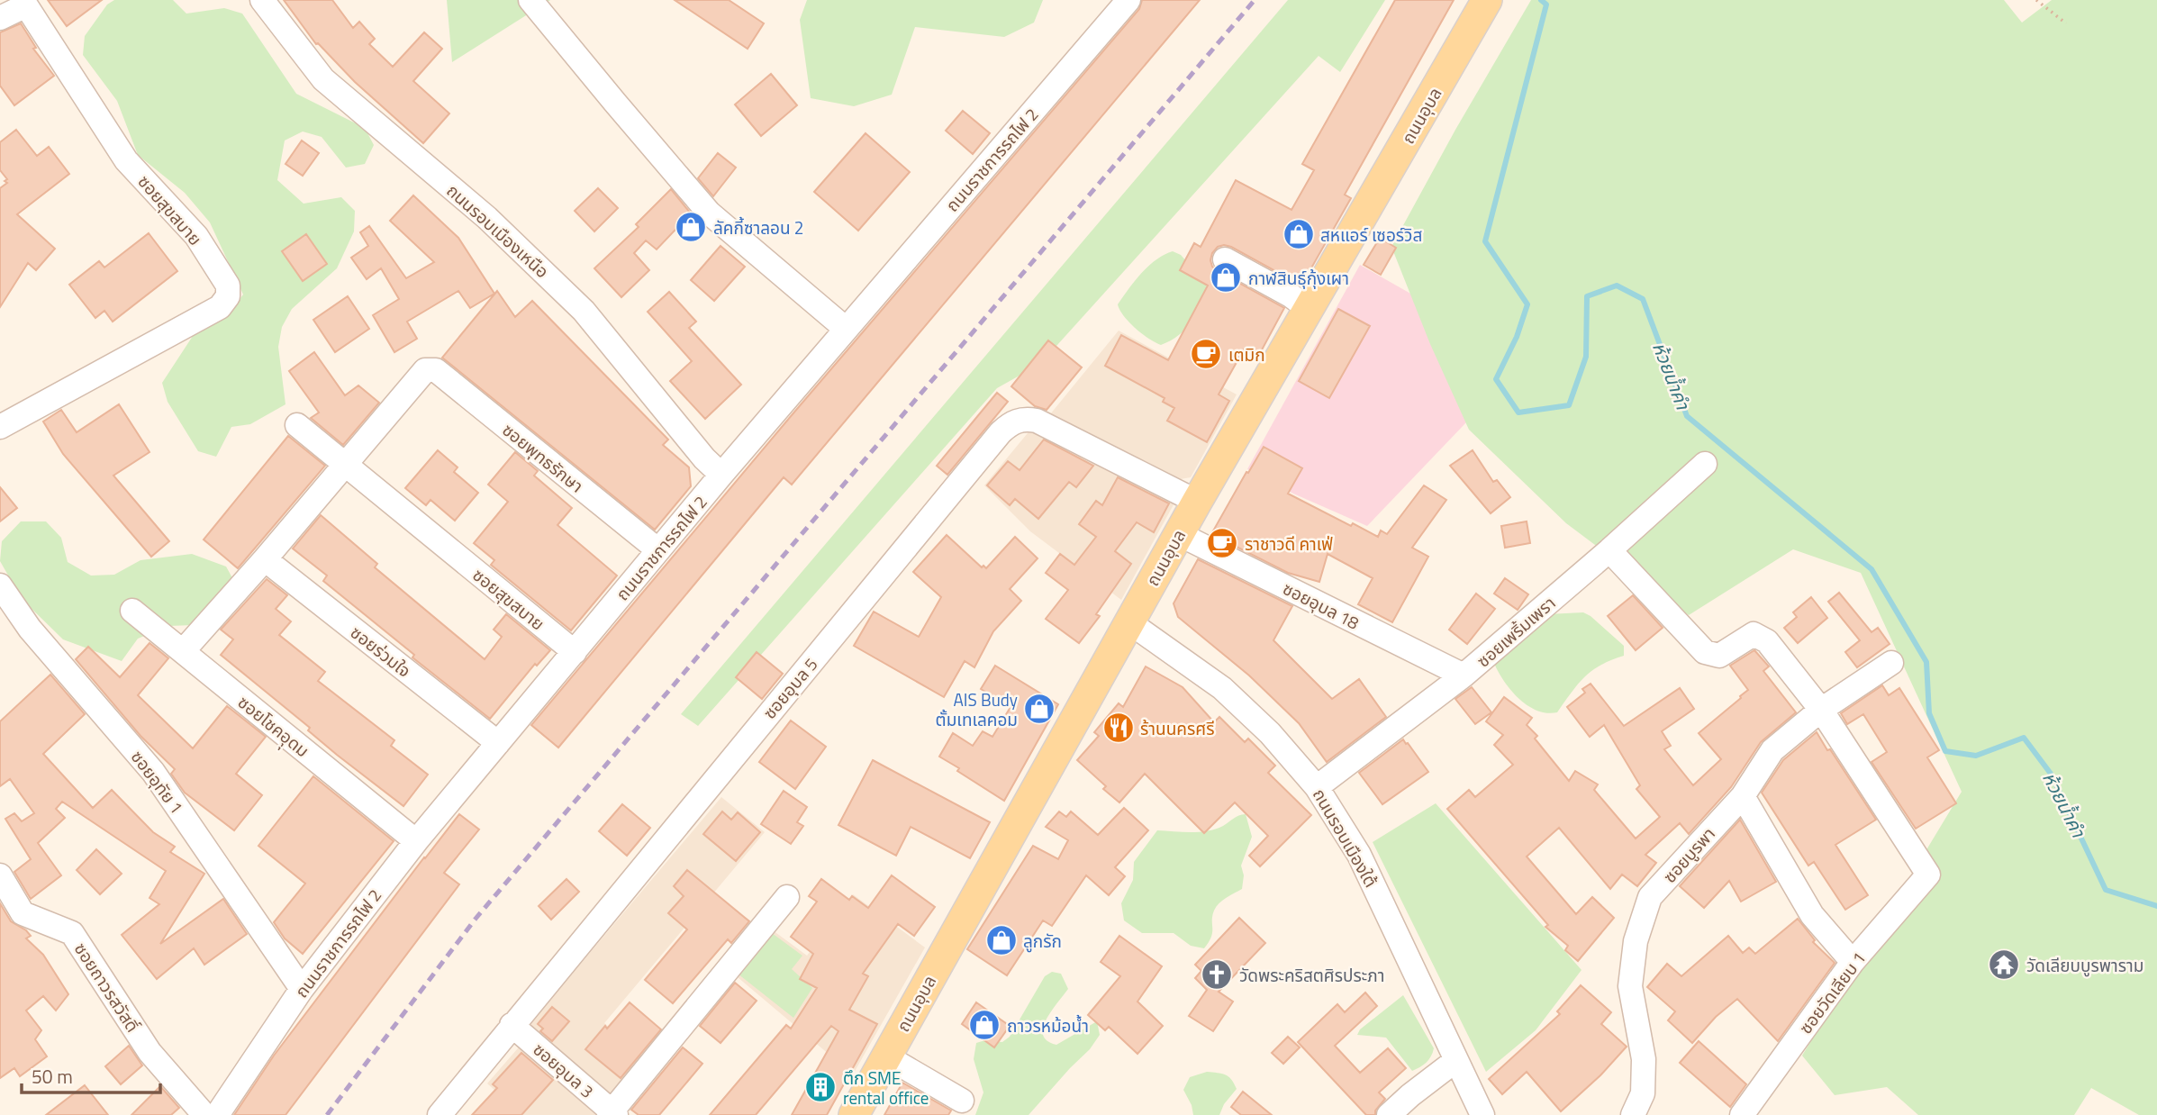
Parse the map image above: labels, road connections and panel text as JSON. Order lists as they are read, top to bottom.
{
  "streets": {
    "main road": ["ถนนอุบล"],
    "street": [
      "ถนนราชการรถไฟ 2",
      "ซอยสุขสบาย",
      "ถนนรอบเมืองเหนือ",
      "ซอยพุทธรักษา",
      "ซอยอุบล 18",
      "ซอยเพริ้มเพรา",
      "ซอยร่วมใจ",
      "ซอยอุบล 5",
      "ซอยโชคอุุดม",
      "ซอยอุทัย 1",
      "ถนนรอบเมืองใต้",
      "ซอยบูรพา",
      "ซอยถาวรสวัสดิ์",
      "ซอยวัดเลียบ 1",
      "ซอยอุบล 3"
    ]
  },
  "crossings": [
    ["ถนนอุบล", "ซอยอุบล 18"],
    ["ถนนอุบล", "ซอยอุบล 5"],
    ["ถนนอุบล", "ถนนรอบเมืองใต้"],
    ["ถนนราชการรถไฟ 2", "ซอยสุขสบาย"],
    ["ถนนราชการรถไฟ 2", "ถนนรอบเมืองเหนือ"],
    ["ถนนราชการรถไฟ 2", "ซอยพุทธรักษา"],
    ["ถนนราชการรถไฟ 2", "ซอยร่วมใจ"],
    ["ถนนราชการรถไฟ 2", "ซอยโชคอุุดม"],
    ["ถนนราชการรถไฟ 2", "ซอยอุทัย 1"],
    ["ซอยสุขสบาย", "ซอยพุทธรักษา"],
    ["ซอยอุบล 18", "ซอยเพริ้มเพรา"],
    ["ซอยเพริ้มเพรา", "ถนนรอบเมืองใต้"],
    ["ซอยอุบล 5", "ซอยอุบล 3"],
    ["ซอยบูรพา", "ซอยวัดเลียบ 1"]
  ],
  "water": ["ห้วยน้ำคำ"],
  "places": {
    "shop": [
      "ลัคกี้ซาลอน 2",
      "สหแอร์ เซอร์วิส",
      "กาฬสินธุ์กุ้งเผา",
      "AIS Budy ตั้มเทเลคอม",
      "ลูกรัก",
      "ถาวรหม้อน้ำ"
    ],
    "cafe": ["เตมิก", "ราชาวดี คาเฟ่"],
    "restaurant": ["ร้านนครศรี"],
    "temple": ["วัดเลียบบูรพาราม"],
    "church": ["วัดพระคริสตศิรประภา"],
    "building": ["ตึก SME rental office"]
  },
  "scale_bar": "50 m"
}
